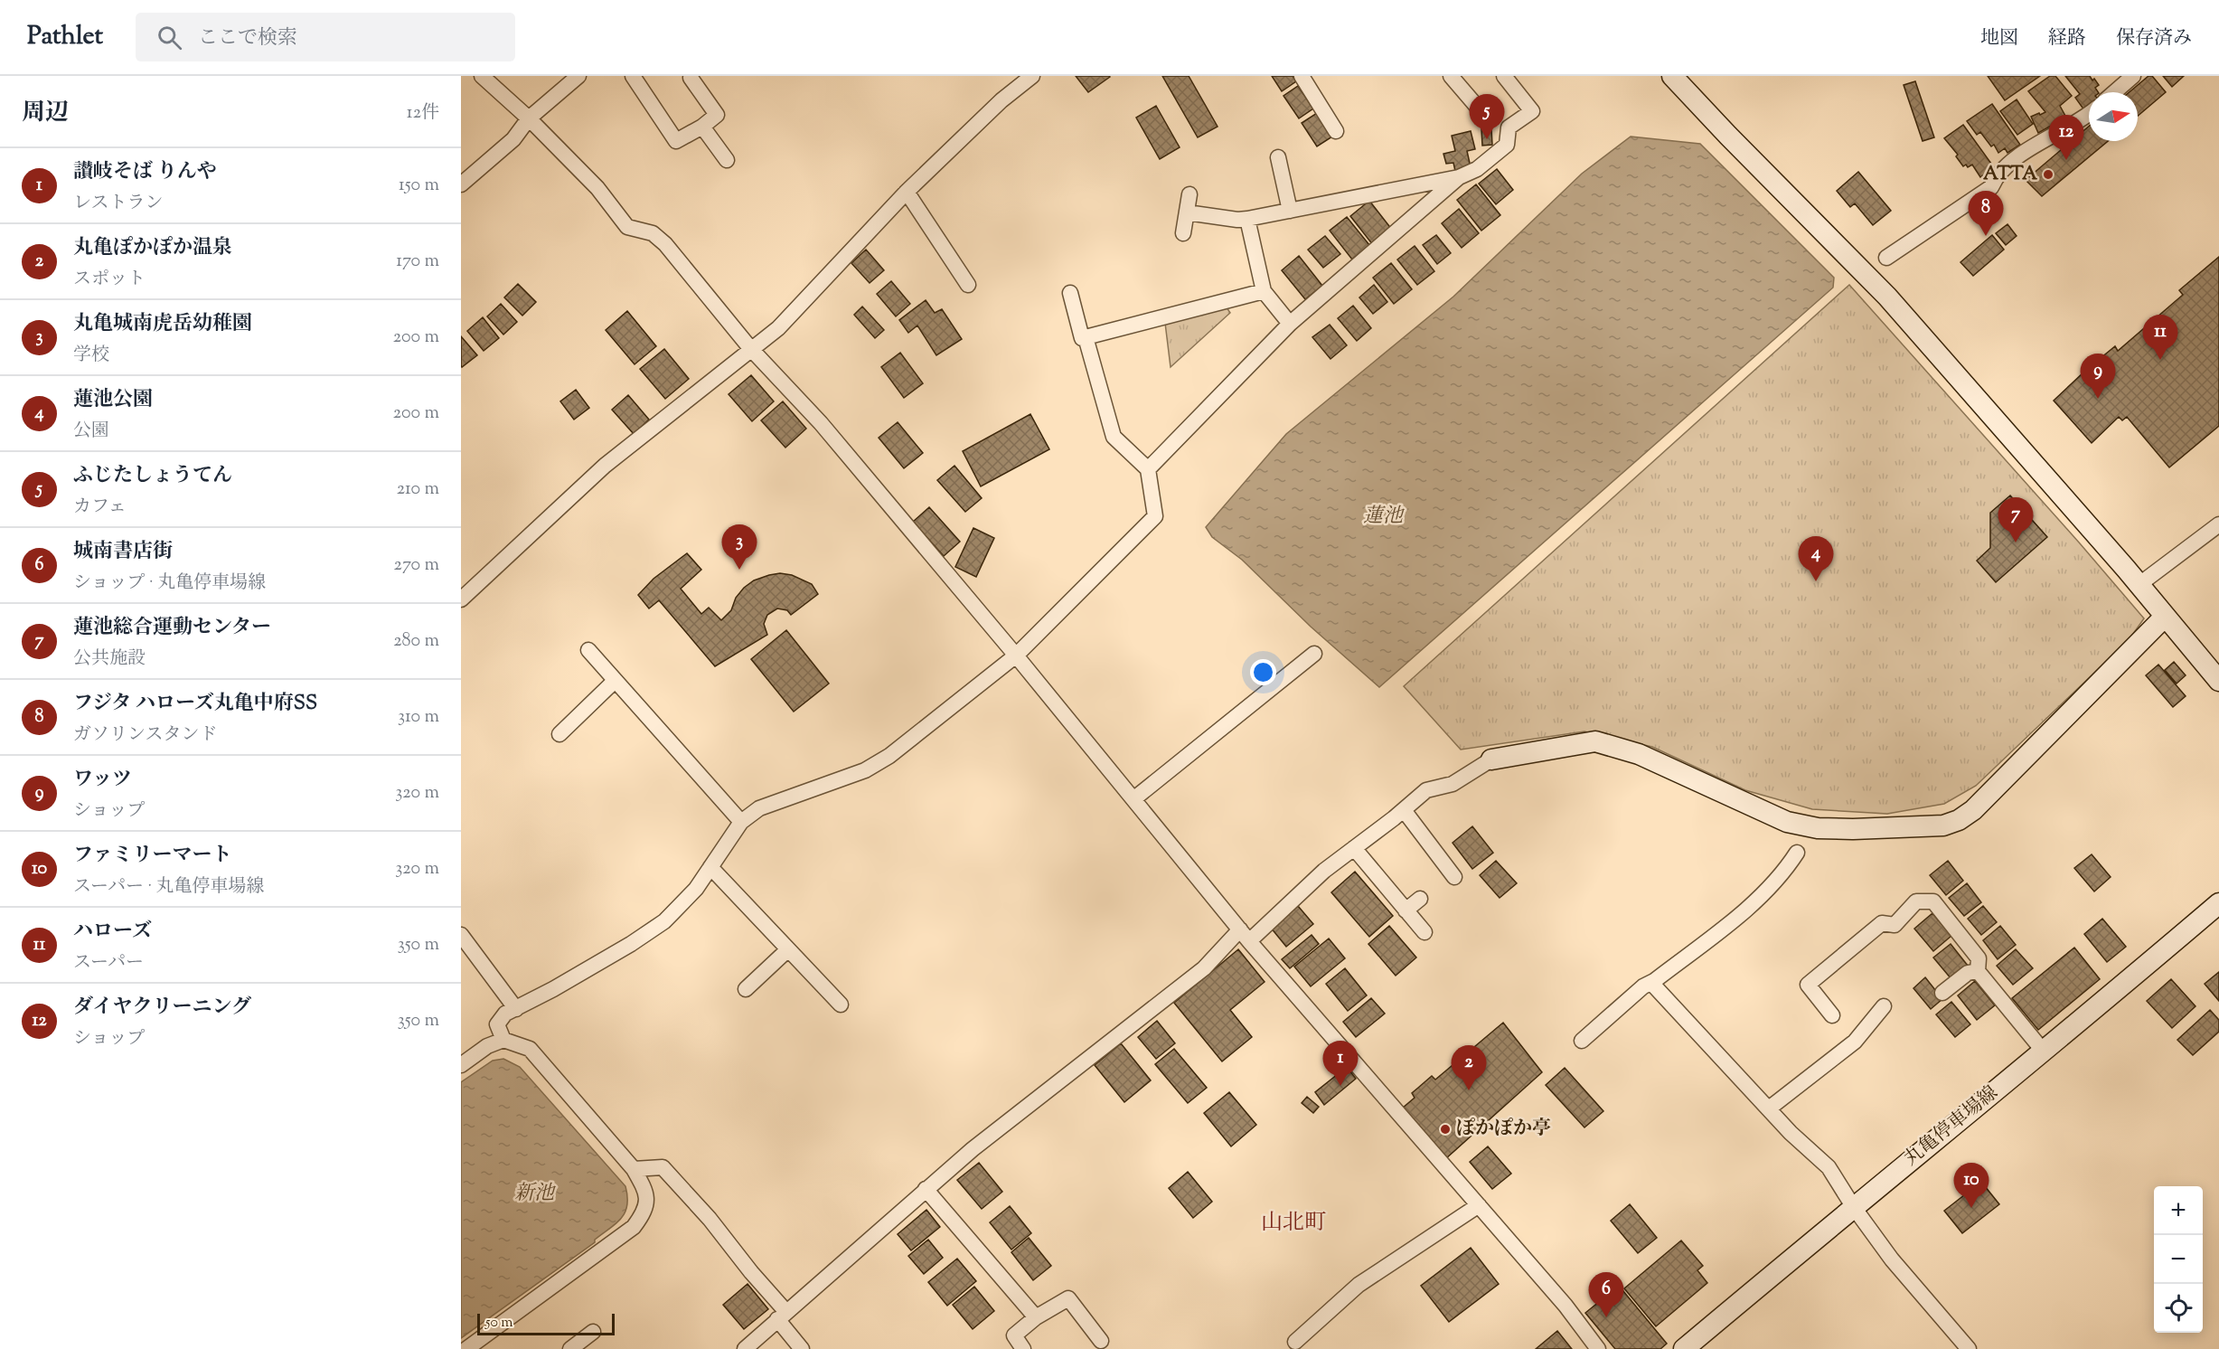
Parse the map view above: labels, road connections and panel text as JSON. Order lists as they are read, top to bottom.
{
  "streets": {
    "street": ["丸亀停車場線"]
  },
  "districts": ["山北町"],
  "water": ["蓮池", "新池"],
  "places": ["ATTA", "ぽかぽか亭"],
  "scale_bar": "50 m",
  "north": "right",
  "page": {
    "header": "Pathlet",
    "search": "ここで検索",
    "nav": ["地図", "経路", "保存済み"],
    "heading": ["周辺", "12件"],
    "pins": [
      "5",
      "12",
      "8",
      "11",
      "9",
      "7",
      "3",
      "4",
      "1",
      "2",
      "10",
      "6"
    ],
    "list": [
      {
        "mark": "1",
        "name": "讃岐そば りんや",
        "note": "レストラン",
        "value": "150 m"
      },
      {
        "mark": "2",
        "name": "丸亀ぽかぽか温泉",
        "note": "スポット",
        "value": "170 m"
      },
      {
        "mark": "3",
        "name": "丸亀城南虎岳幼稚園",
        "note": "学校",
        "value": "200 m"
      },
      {
        "mark": "4",
        "name": "蓮池公園",
        "note": "公園",
        "value": "200 m"
      },
      {
        "mark": "5",
        "name": "ふじたしょうてん",
        "note": "カフェ",
        "value": "210 m"
      },
      {
        "mark": "6",
        "name": "城南書店街",
        "note": "ショップ · 丸亀停車場線",
        "value": "270 m"
      },
      {
        "mark": "7",
        "name": "蓮池総合運動センター",
        "note": "公共施設",
        "value": "280 m"
      },
      {
        "mark": "8",
        "name": "フジタ ハローズ丸亀中府SS",
        "note": "ガソリンスタンド",
        "value": "310 m"
      },
      {
        "mark": "9",
        "name": "ワッツ",
        "note": "ショップ",
        "value": "320 m"
      },
      {
        "mark": "10",
        "name": "ファミリーマート",
        "note": "スーパー · 丸亀停車場線",
        "value": "320 m"
      },
      {
        "mark": "11",
        "name": "ハローズ",
        "note": "スーパー",
        "value": "350 m"
      },
      {
        "mark": "12",
        "name": "ダイヤクリーニング",
        "note": "ショップ",
        "value": "350 m"
      }
    ],
    "map_buttons": ["+", "−"],
    "scale": "50 m"
  }
}
